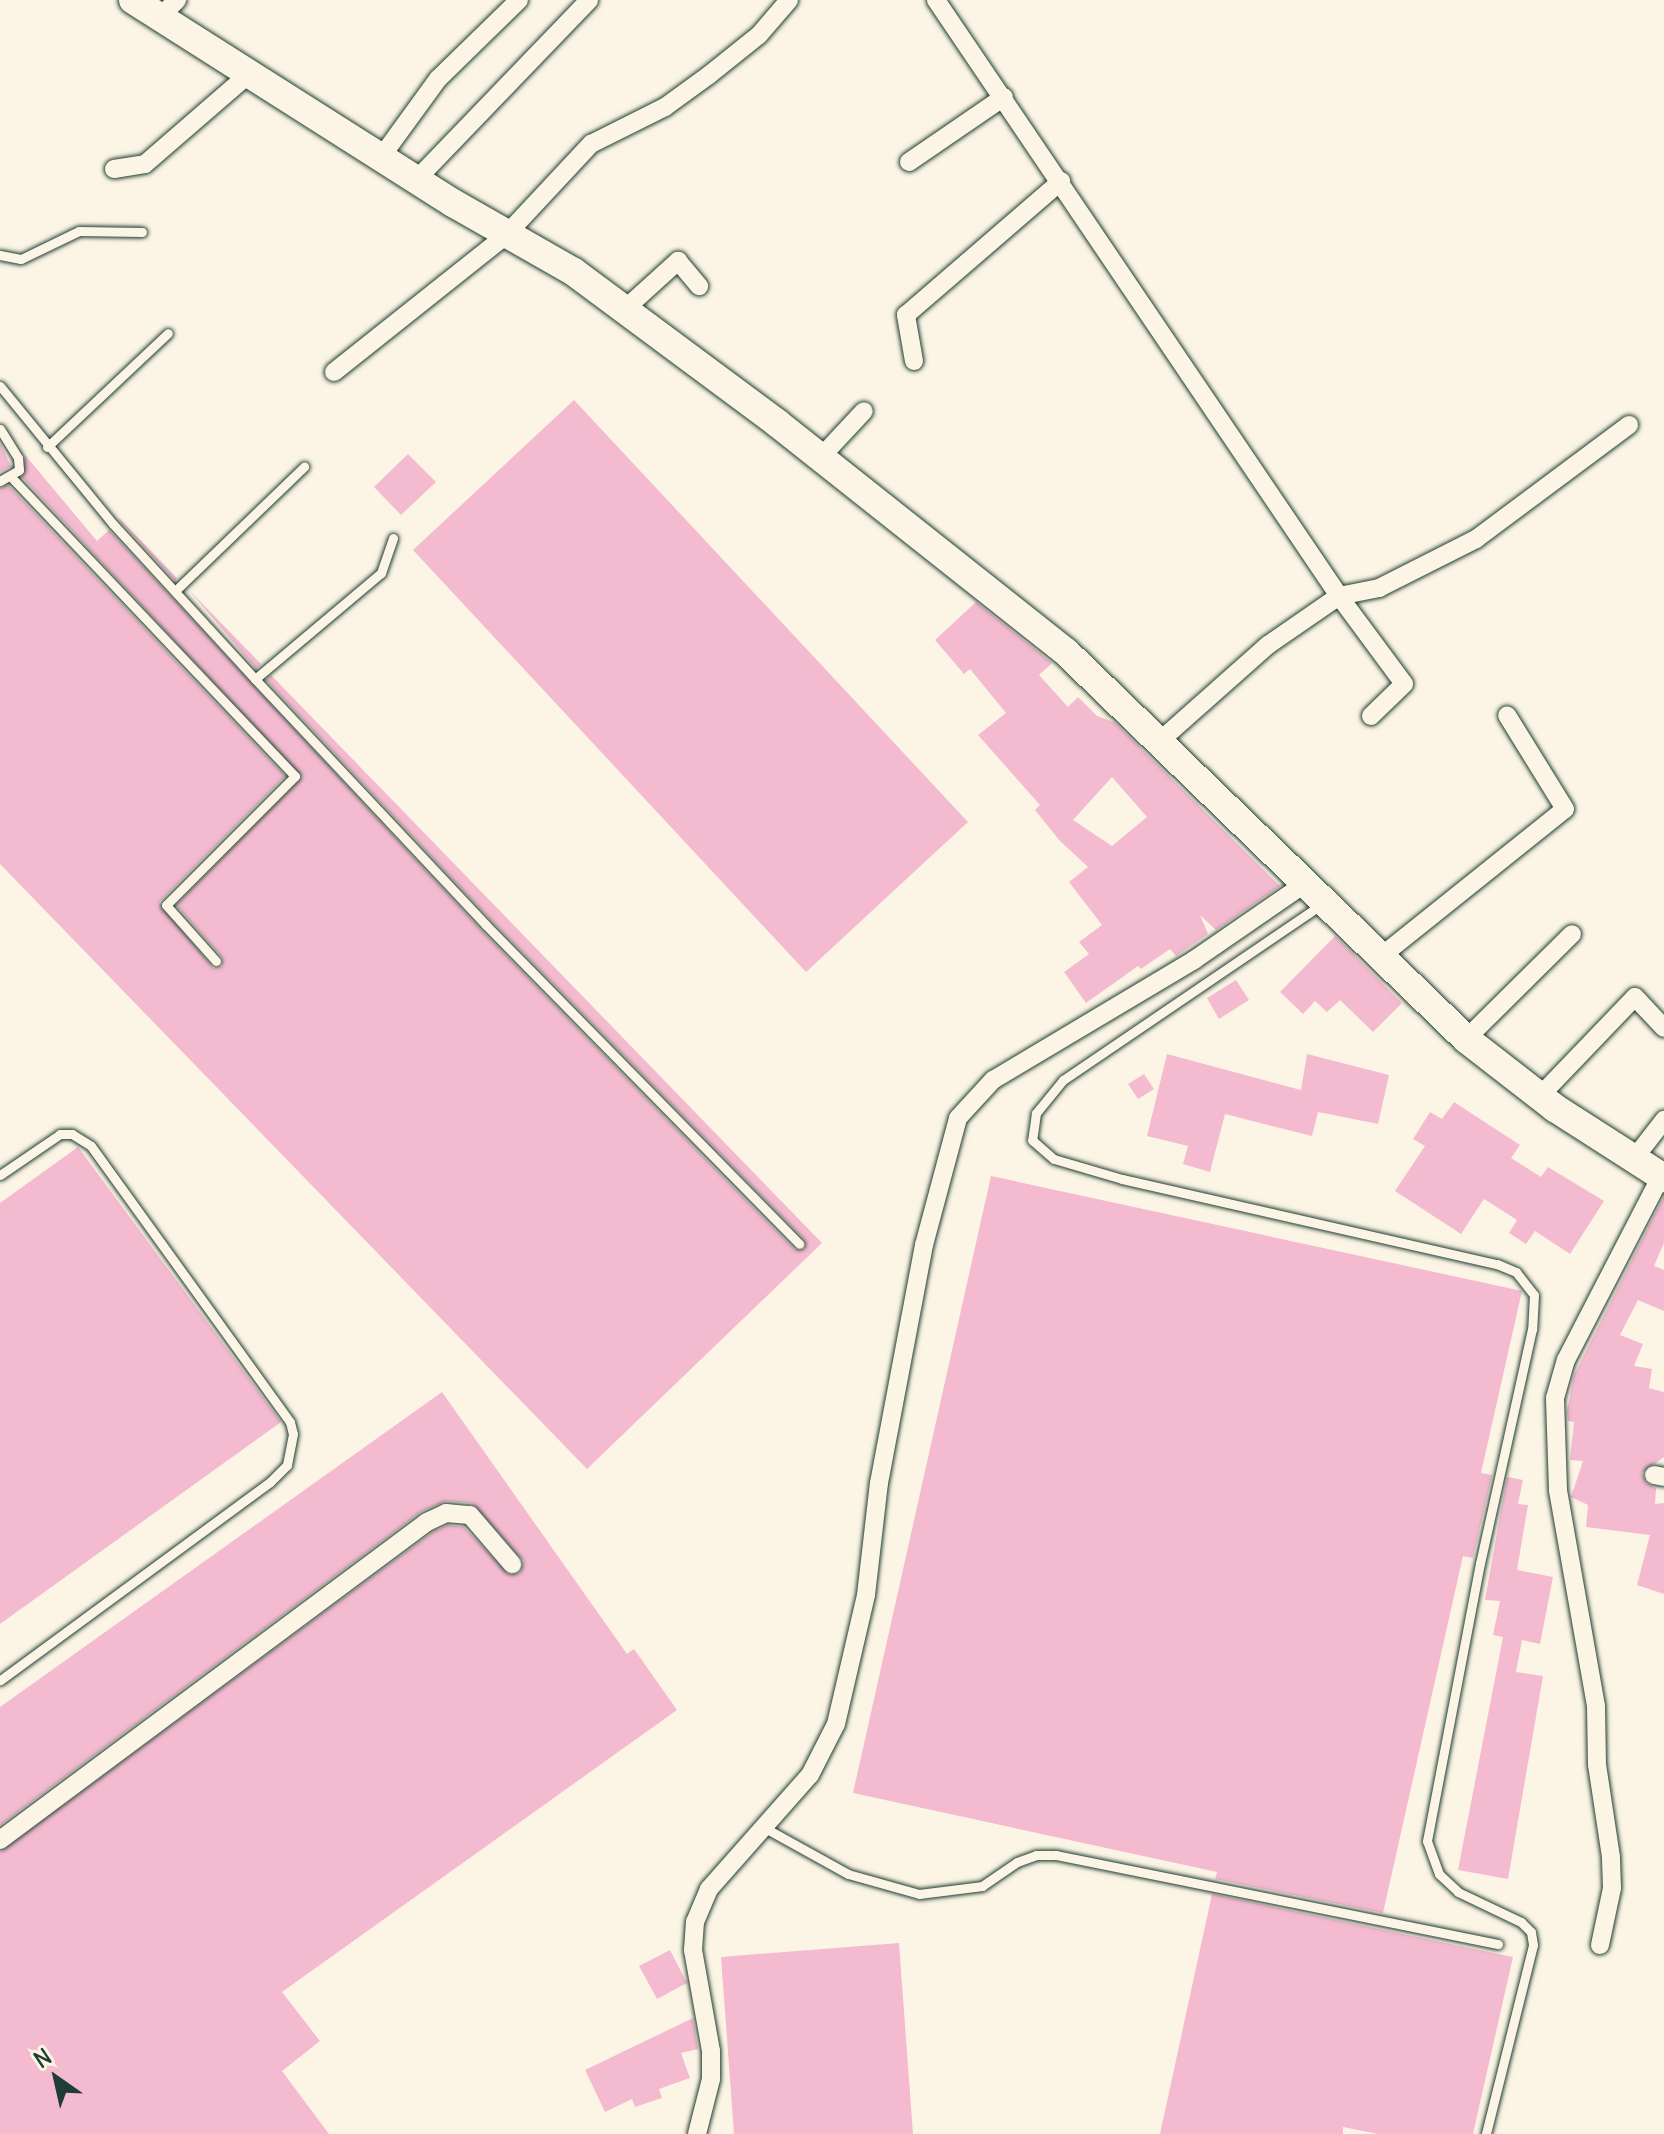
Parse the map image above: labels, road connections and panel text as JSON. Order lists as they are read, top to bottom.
{
  "north": "top left"
}
